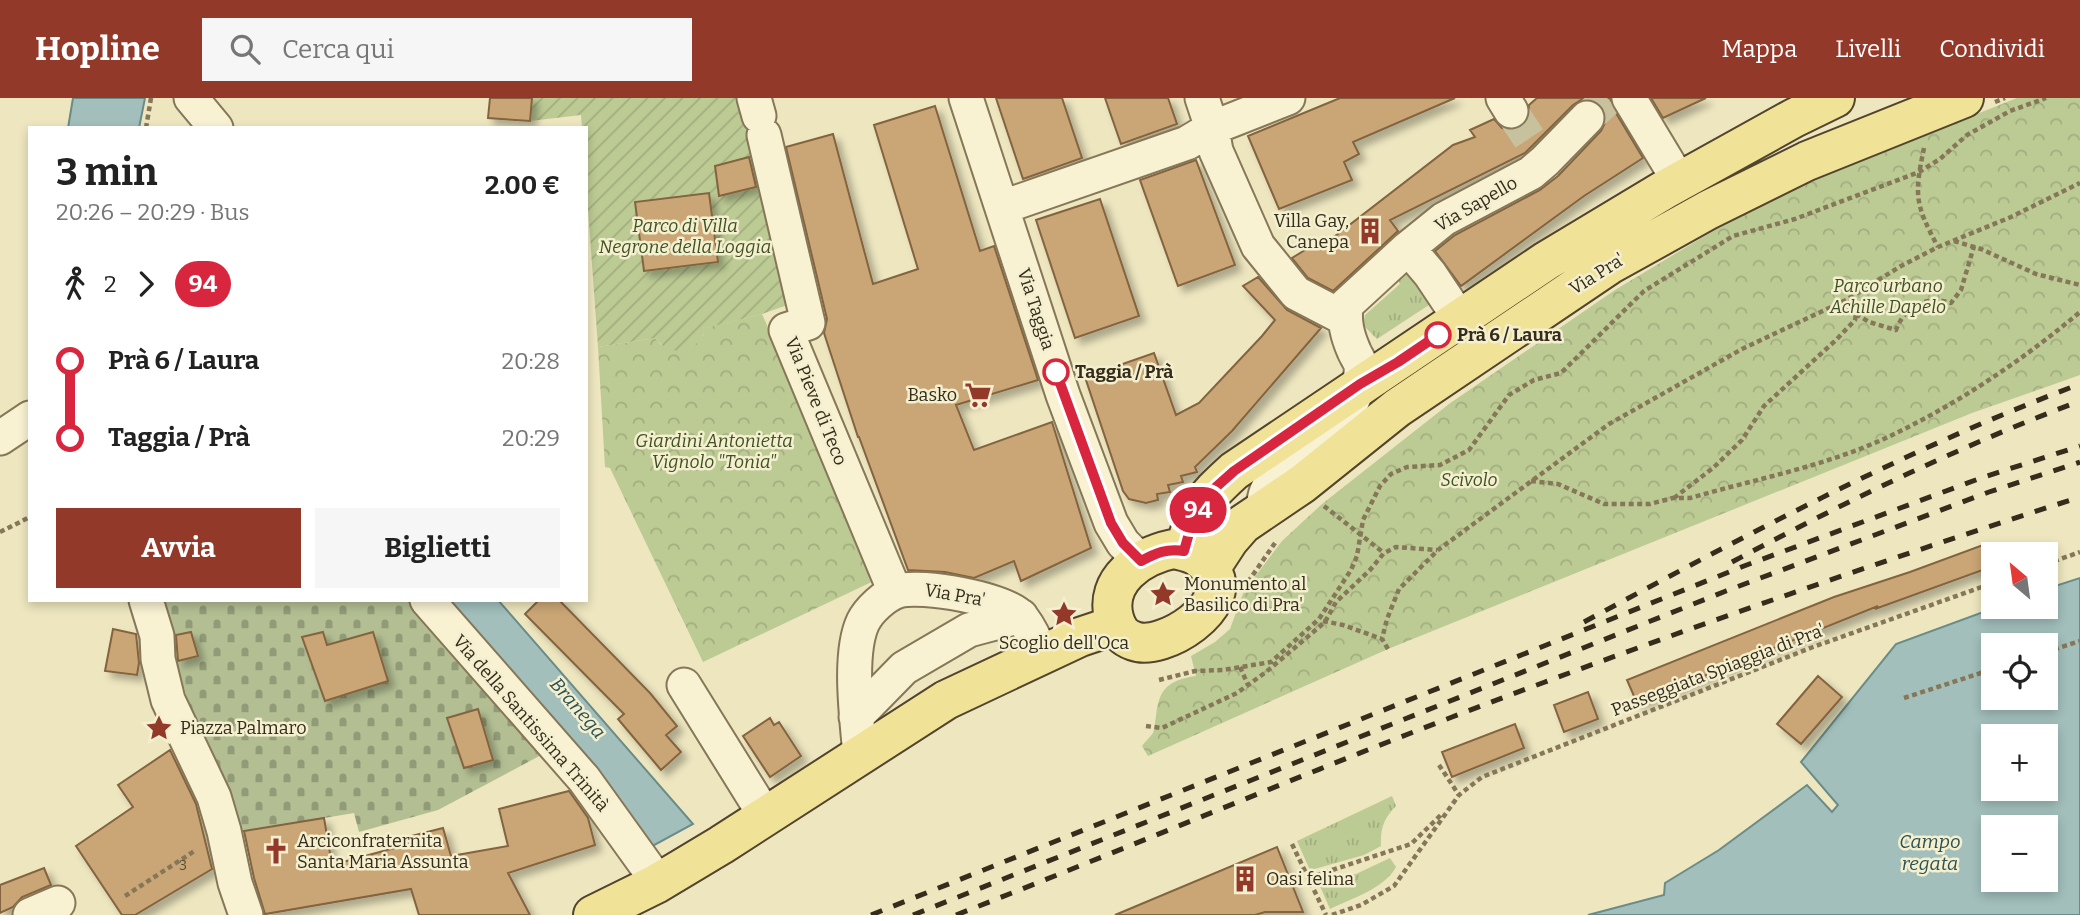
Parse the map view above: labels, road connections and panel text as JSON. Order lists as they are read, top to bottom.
{
  "streets": {
    "main road": ["Via Pra'"],
    "street": [
      "Via Sapello",
      "Via Taggia",
      "Via Pieve di Teco",
      "Via della Santissima Trinità"
    ],
    "path": ["Passeggiata Spiaggia di Pra'"]
  },
  "crossings": [
    ["Via Pra'", "Via Taggia"],
    ["Via Pra'", "Via Pieve di Teco"]
  ],
  "water": ["Branega", "Campo regata"],
  "parks": [
    "Parco di Villa Negrone della Loggia",
    "Parco urbano Achille Dapelo",
    "Giardini Antonietta Vignolo \"Tonia\"",
    "Scivolo"
  ],
  "places": {
    "building": ["Villa Gay, Canepa", "Oasi felina"],
    "other": ["Prà 6 / Laura", "Taggia / Prà"],
    "supermarket": ["Basko"],
    "place": ["Monumento al Basilico di Pra'", "Scoglio dell'Oca", "Piazza Palmaro"],
    "church": ["Arciconfraternita Santa Maria Assunta"]
  },
  "lines": ["bus line 94"],
  "house_numbers": ["3"],
  "north": "top left",
  "page": {
    "header": "Hopline",
    "search": "Cerca qui",
    "nav": ["Mappa", "Livelli", "Condividi"],
    "on_map": "94",
    "heading": ["3 min", "20:26 – 20:29 · Bus", "2.00 €"],
    "legs": ["2", "94"],
    "list": [
      {
        "name": "Prà 6 / Laura",
        "value": "20:28"
      },
      {
        "name": "Taggia / Prà",
        "value": "20:29"
      }
    ],
    "buttons": ["Avvia", "Biglietti"],
    "map_buttons": ["+", "−"]
  }
}
